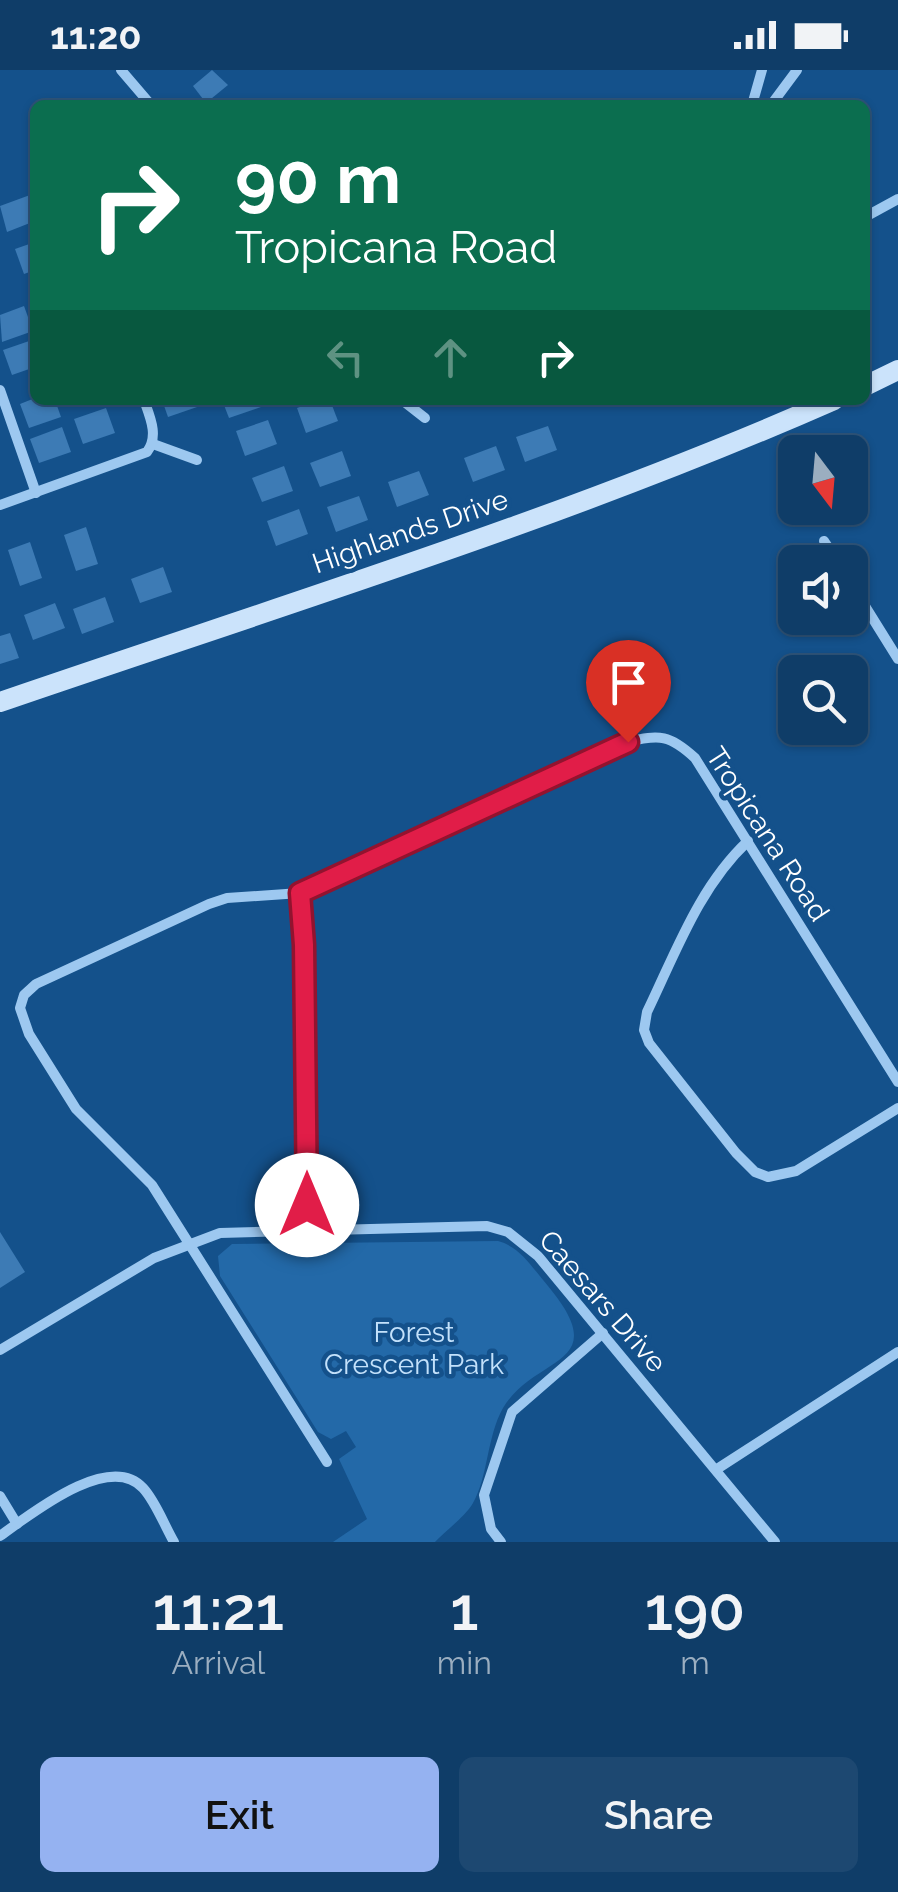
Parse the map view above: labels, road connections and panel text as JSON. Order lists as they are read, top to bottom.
{
  "streets": {
    "main road": ["Highlands Drive"],
    "street": ["Tropicana Road", "Caesars Drive"]
  },
  "parks": ["Forest Crescent Park"],
  "north": "bottom",
  "page": {
    "status": "11:20",
    "turn": ["90 m", "Tropicana Road"],
    "eta": [
      "11:21",
      "Arrival",
      "1",
      "min",
      "190",
      "m"
    ],
    "buttons": ["Exit", "Share"]
  }
}
